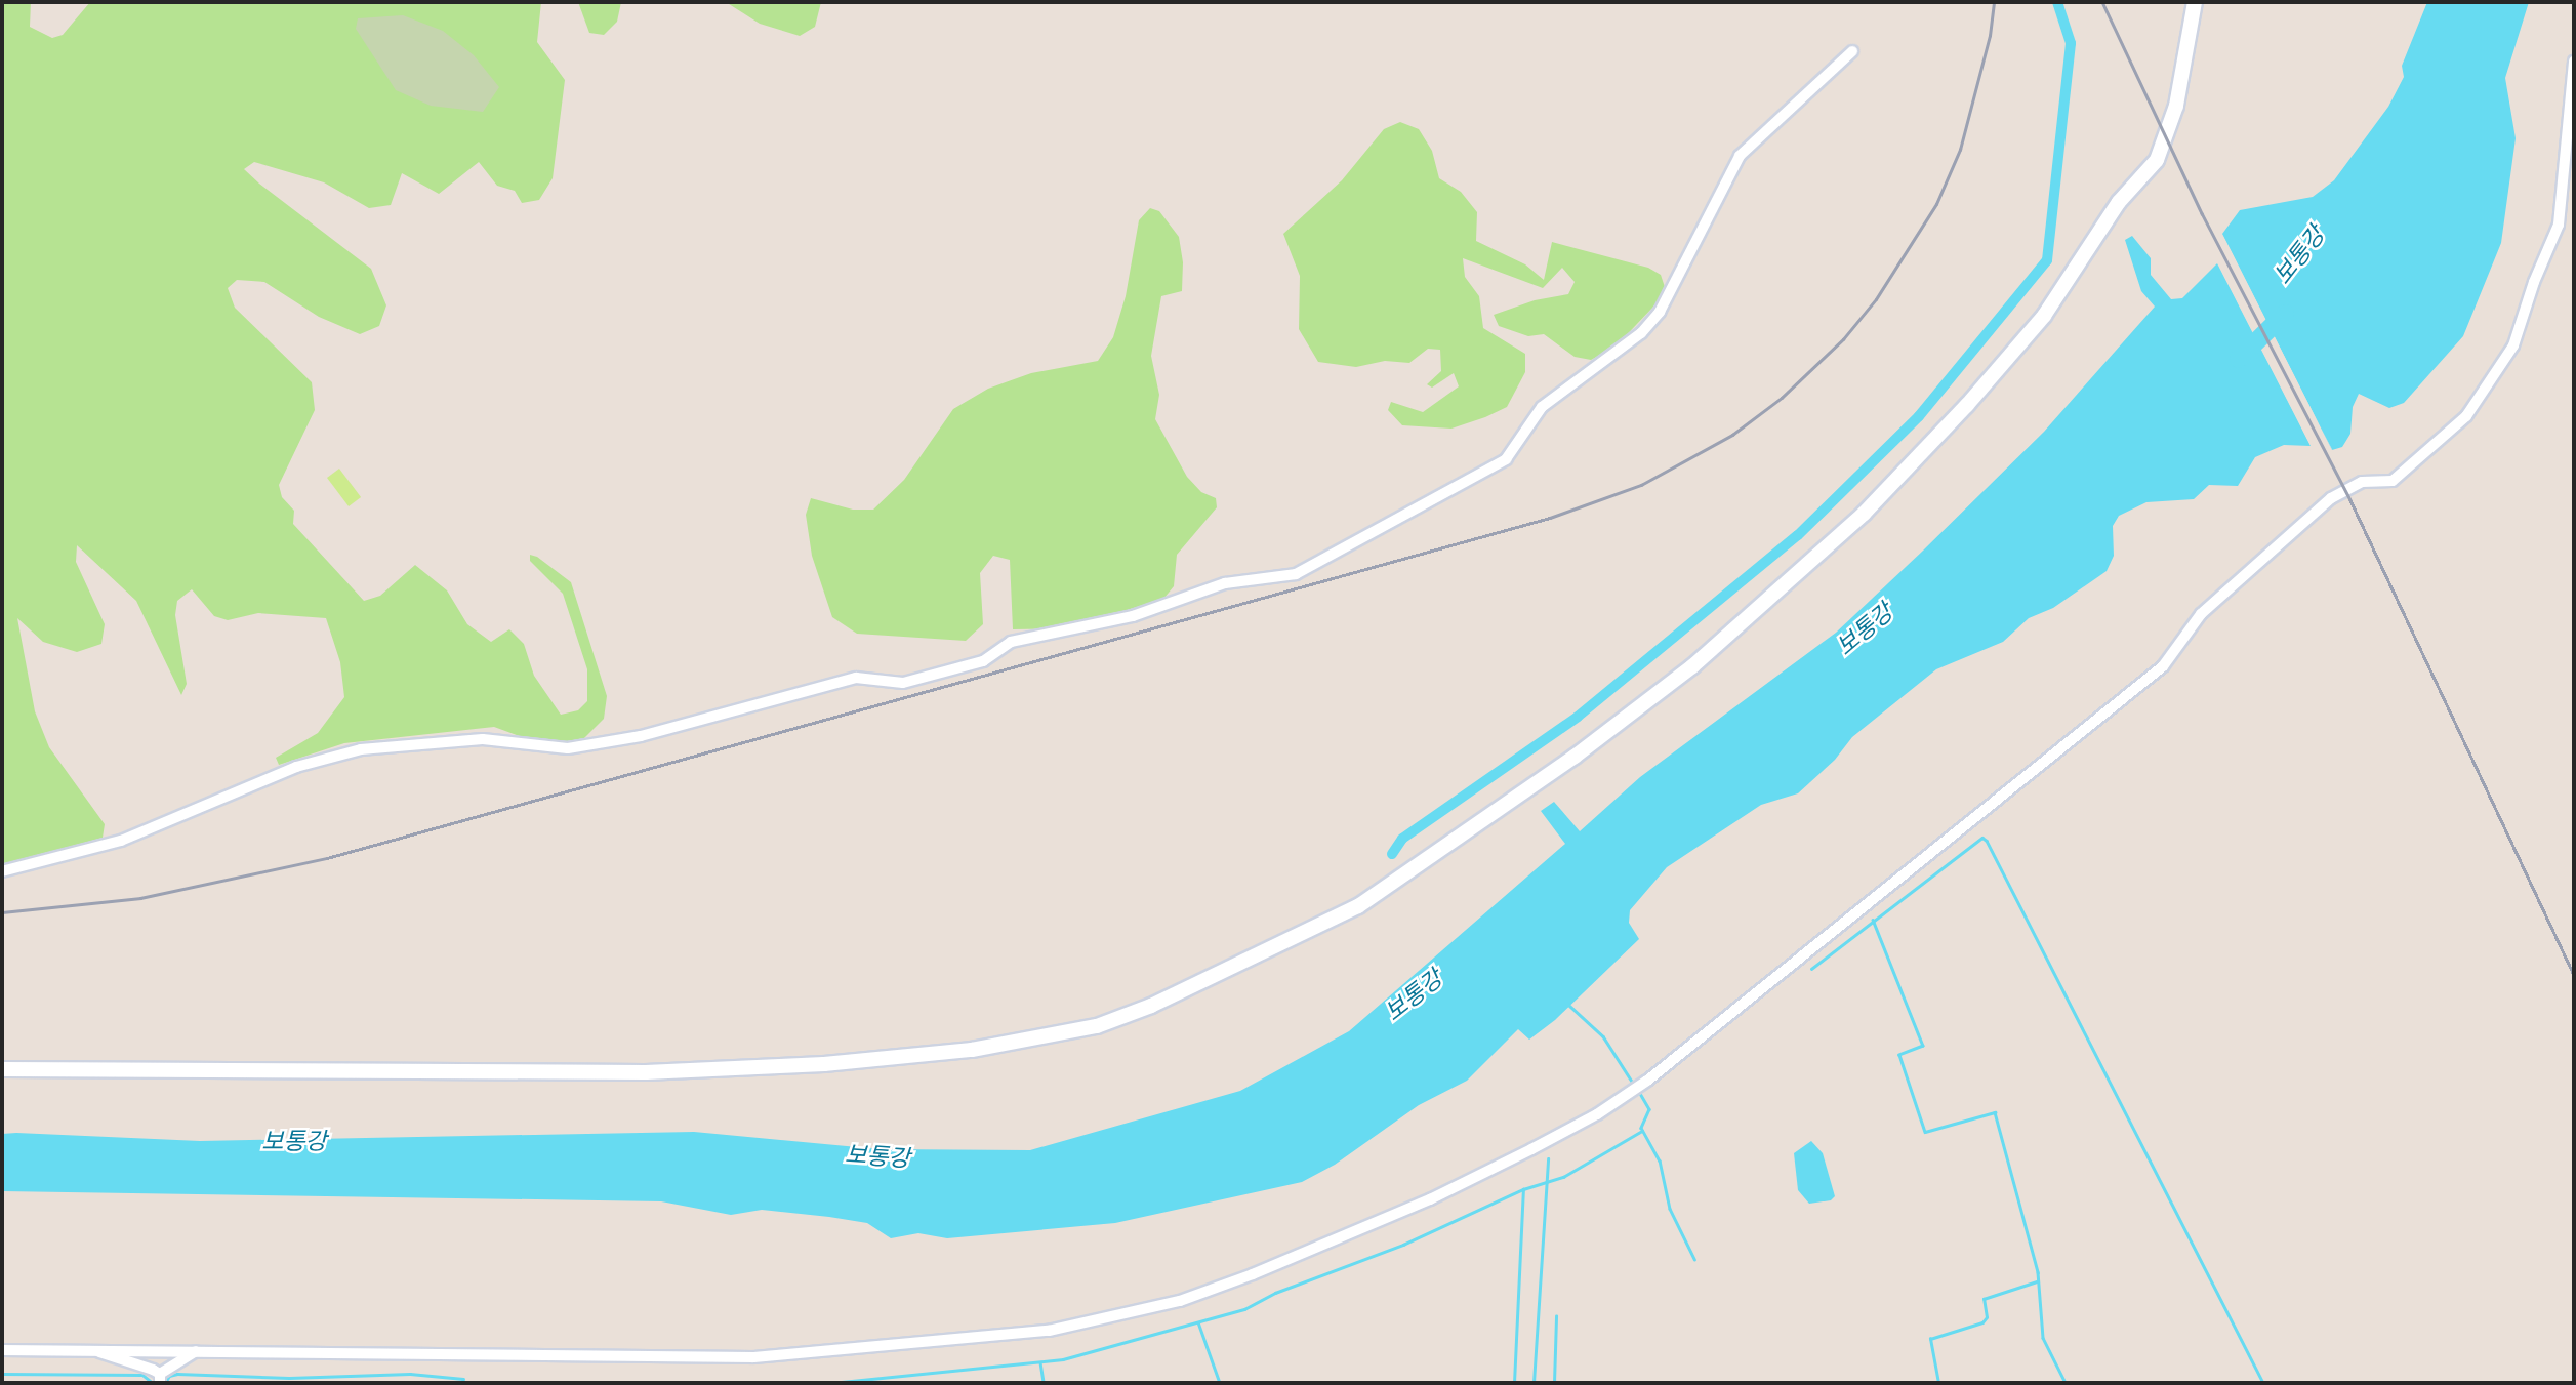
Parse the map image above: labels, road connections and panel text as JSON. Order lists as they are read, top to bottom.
{
  "water": ["보통강"]
}
